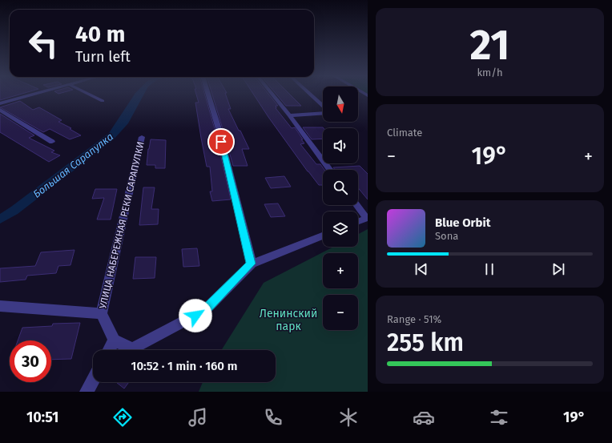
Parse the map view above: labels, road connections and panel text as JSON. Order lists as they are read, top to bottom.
{
  "streets": {
    "street": ["УЛИЦА НАБЕРЕЖНАЯ РЕКИ САРАПУЛКИ"]
  },
  "water": ["Большая Сарапулка"],
  "parks": ["Ленинский парк"],
  "north": "bottom",
  "page": {
    "tile": [
      ["21", "km/h"],
      "Climate",
      ["Range · 51%", "255 km"]
    ],
    "turn": ["40 m", "Turn left"],
    "map_buttons": ["+", "−"],
    "heat": ["−", "19°", "+"],
    "song": ["Blue Orbit", "Sona"],
    "limit": "30",
    "trip": "10:52 · 1 min · 160 m",
    "tabs": ["10:51", "19°"]
  }
}
